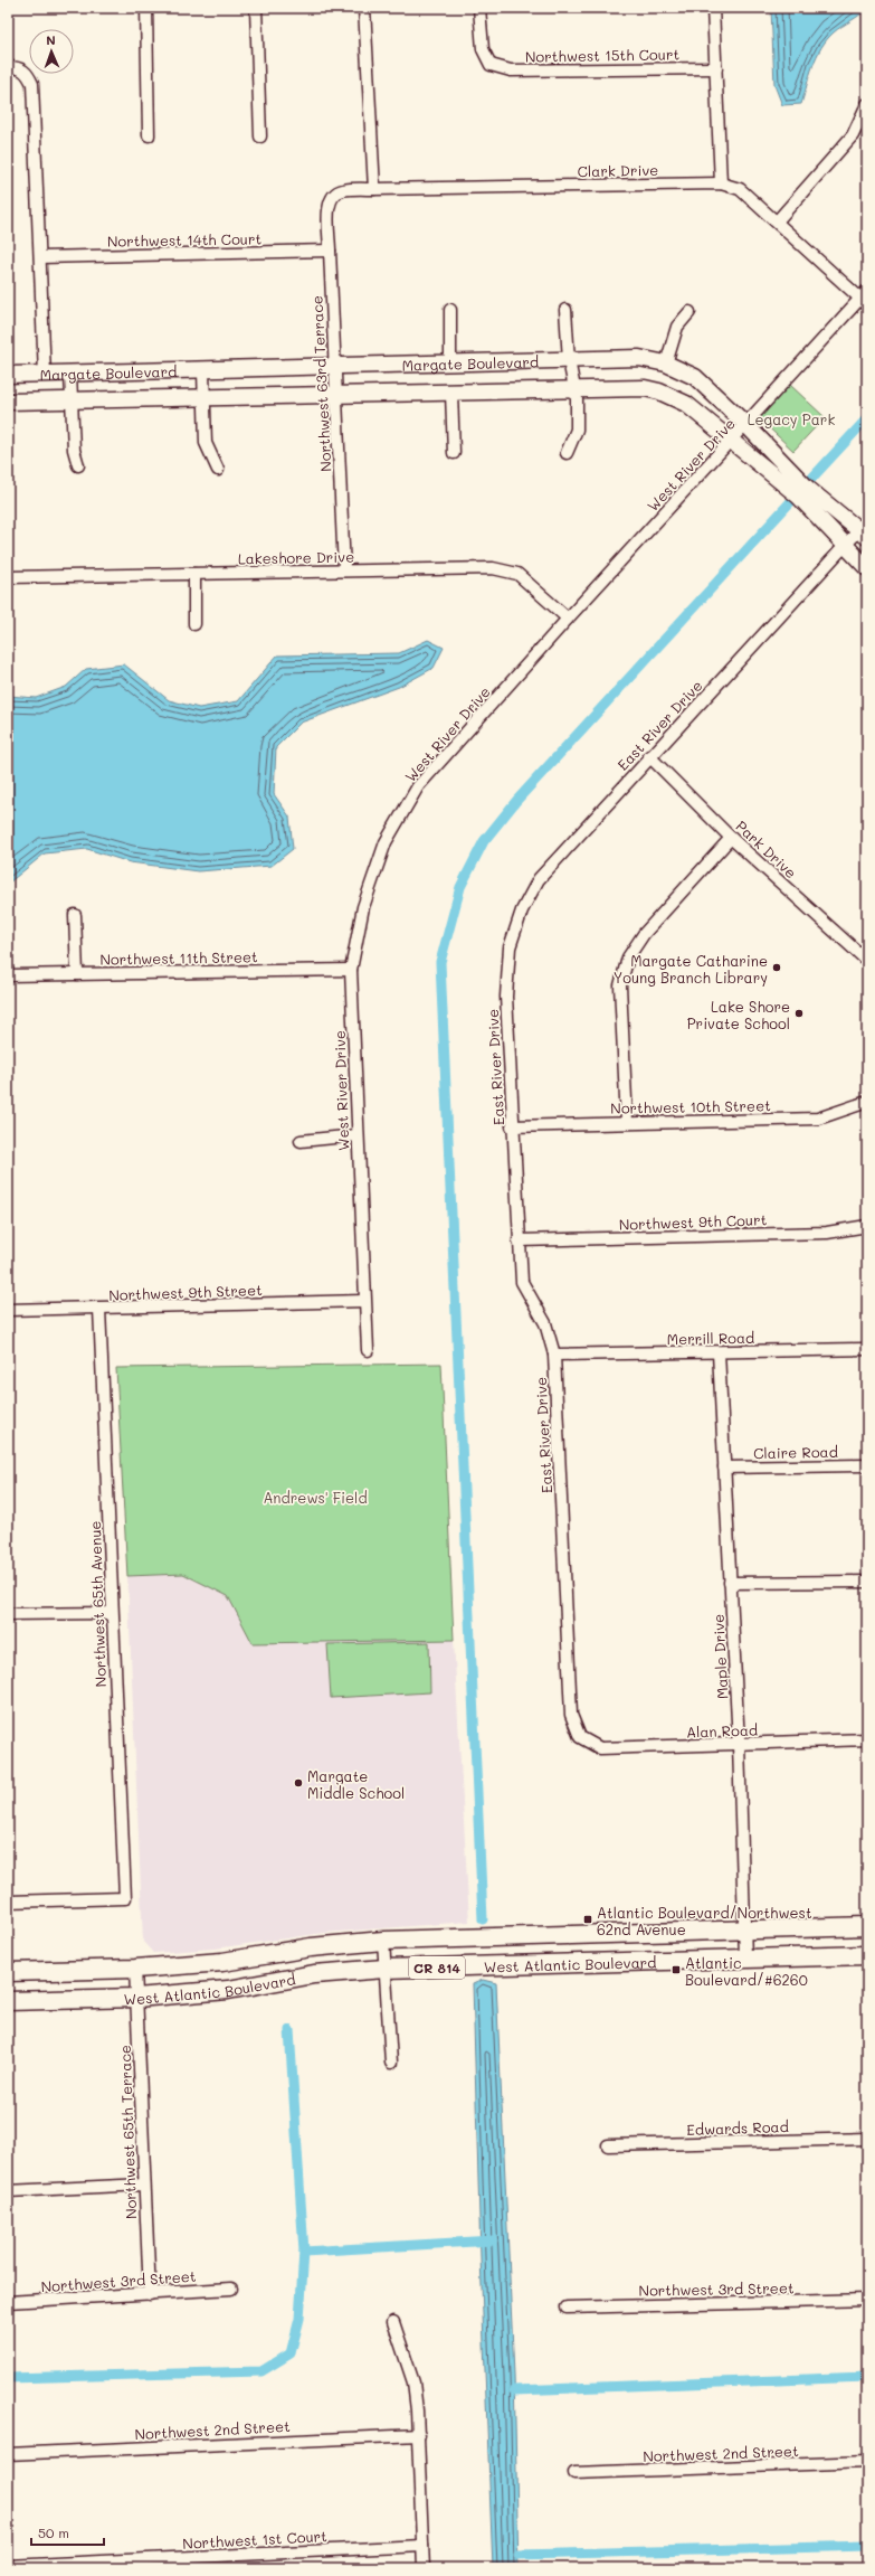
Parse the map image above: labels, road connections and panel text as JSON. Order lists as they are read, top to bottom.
{
  "streets": {
    "main road": ["West Atlantic Boulevard", "CR 814"],
    "street": [
      "Northwest 15th Court",
      "Clark Drive",
      "Northwest 14th Court",
      "Margate Boulevard",
      "Northwest 63rd Terrace",
      "West River Drive",
      "Lakeshore Drive",
      "East River Drive",
      "Park Drive",
      "Northwest 11th Street",
      "Northwest 10th Street",
      "Northwest 9th Court",
      "Northwest 9th Street",
      "Merrill Road",
      "Claire Road",
      "Northwest 65th Avenue",
      "Maple Drive",
      "Alan Road",
      "Edwards Road",
      "Northwest 65th Terrace",
      "Northwest 3rd Street",
      "Northwest 2nd Street",
      "Northwest 1st Court"
    ]
  },
  "crossings": [
    ["Clark Drive", "Northwest 63rd Terrace"],
    ["Clark Drive", "West River Drive"],
    ["Northwest 14th Court", "Northwest 63rd Terrace"],
    ["Margate Boulevard", "Northwest 63rd Terrace"],
    ["Margate Boulevard", "West River Drive"],
    ["Margate Boulevard", "East River Drive"],
    ["Northwest 63rd Terrace", "Lakeshore Drive"],
    ["West River Drive", "Lakeshore Drive"],
    ["West River Drive", "Northwest 11th Street"],
    ["West River Drive", "Northwest 9th Street"],
    ["East River Drive", "Park Drive"],
    ["East River Drive", "Northwest 10th Street"],
    ["East River Drive", "Northwest 9th Court"],
    ["East River Drive", "Merrill Road"],
    ["East River Drive", "Alan Road"],
    ["Northwest 9th Street", "Northwest 65th Avenue"],
    ["Merrill Road", "Maple Drive"],
    ["Claire Road", "Maple Drive"],
    ["Maple Drive", "Alan Road"],
    ["Maple Drive", "West Atlantic Boulevard"],
    ["West Atlantic Boulevard", "Northwest 65th Terrace"],
    ["Northwest 65th Terrace", "Northwest 3rd Street"]
  ],
  "parks": ["Legacy Park", "Andrews' Field"],
  "places": {
    "other": ["Margate Catharine Young Branch Library", "Lake Shore Private School", "Margate Middle School"],
    "transit": ["Atlantic Boulevard/Northwest 62nd Avenue", "Atlantic Boulevard/#6260"]
  },
  "scale_bar": "50 m",
  "north": "top"
}
